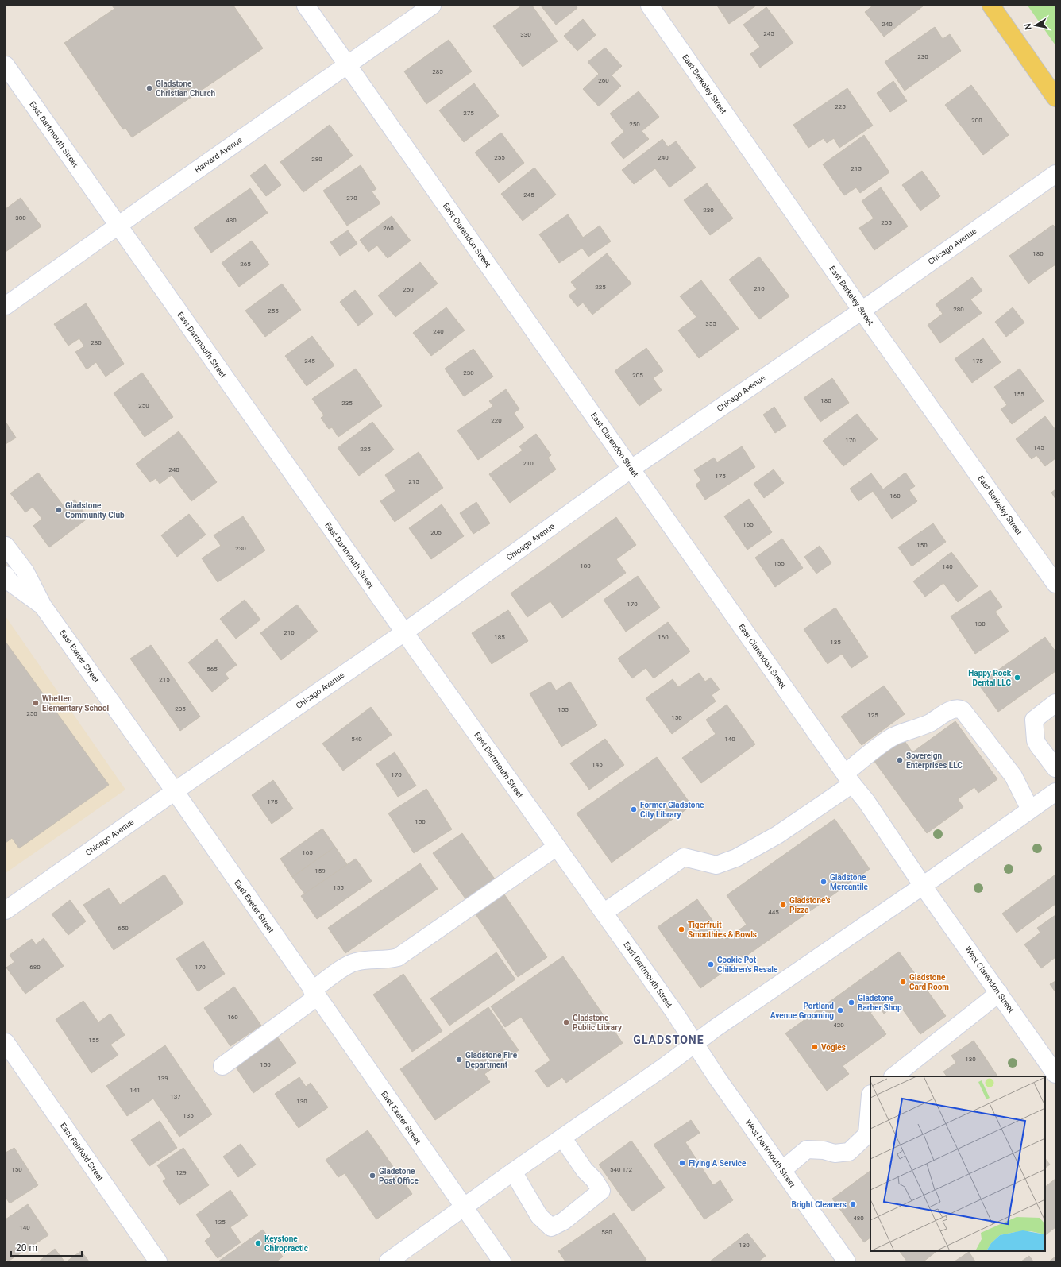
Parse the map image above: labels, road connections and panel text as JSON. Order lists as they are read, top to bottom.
{
  "streets": {
    "street": [
      "East Berkeley Street",
      "East Dartmouth Street",
      "Harvard Avenue",
      "East Clarendon Street",
      "Chicago Avenue",
      "East Exeter Street",
      "West Clarendon Street",
      "East Fairfield Street",
      "West Dartmouth Street"
    ]
  },
  "crossings": [
    ["East Berkeley Street", "Chicago Avenue"],
    ["East Dartmouth Street", "Harvard Avenue"],
    ["East Dartmouth Street", "Chicago Avenue"],
    ["East Dartmouth Street", "West Dartmouth Street"],
    ["Harvard Avenue", "East Clarendon Street"],
    ["East Clarendon Street", "Chicago Avenue"],
    ["East Clarendon Street", "West Clarendon Street"],
    ["Chicago Avenue", "East Exeter Street"]
  ],
  "districts": ["GLADSTONE"],
  "places": [
    "Gladstone Christian Church",
    "Gladstone Community Club",
    "Happy Rock Dental LLC",
    "Whetten Elementary School",
    "Sovereign Enterprises LLC",
    "Former Gladstone City Library",
    "Gladstone Mercantile",
    "Gladstone's Pizza",
    "Tigerfruit Smoothies & Bowls",
    "Cookie Pot Children's Resale",
    "Gladstone Card Room",
    "Gladstone Barber Shop",
    "Portland Avenue Grooming",
    "Gladstone Public Library",
    "Vogies",
    "Gladstone Fire Department",
    "Flying A Service",
    "Gladstone Post Office",
    "Bright Cleaners",
    "Keystone Chiropractic"
  ],
  "house_numbers": [
    "240",
    "245",
    "330",
    "230",
    "285",
    "260",
    "225",
    "275",
    "200",
    "250",
    "255",
    "240",
    "280",
    "215",
    "245",
    "270",
    "230",
    "300",
    "480",
    "205",
    "260",
    "180",
    "265",
    "225",
    "210",
    "250",
    "280",
    "255",
    "355",
    "240",
    "280",
    "245",
    "175",
    "230",
    "205",
    "155",
    "180",
    "235",
    "250",
    "220",
    "170",
    "145",
    "225",
    "210",
    "240",
    "175",
    "215",
    "160",
    "165",
    "205",
    "150",
    "230",
    "155",
    "180",
    "140",
    "170",
    "130",
    "210",
    "185",
    "160",
    "135",
    "565",
    "215",
    "205",
    "155",
    "250",
    "125",
    "150",
    "540",
    "140",
    "145",
    "170",
    "175",
    "150",
    "165",
    "159",
    "155",
    "445",
    "650",
    "680",
    "170",
    "160",
    "420",
    "155",
    "130",
    "150",
    "139",
    "141",
    "137",
    "130",
    "135",
    "150",
    "540 1/2",
    "129",
    "480",
    "125",
    "140",
    "580",
    "130"
  ],
  "scale_bar": "20 m",
  "north": "left"
}
